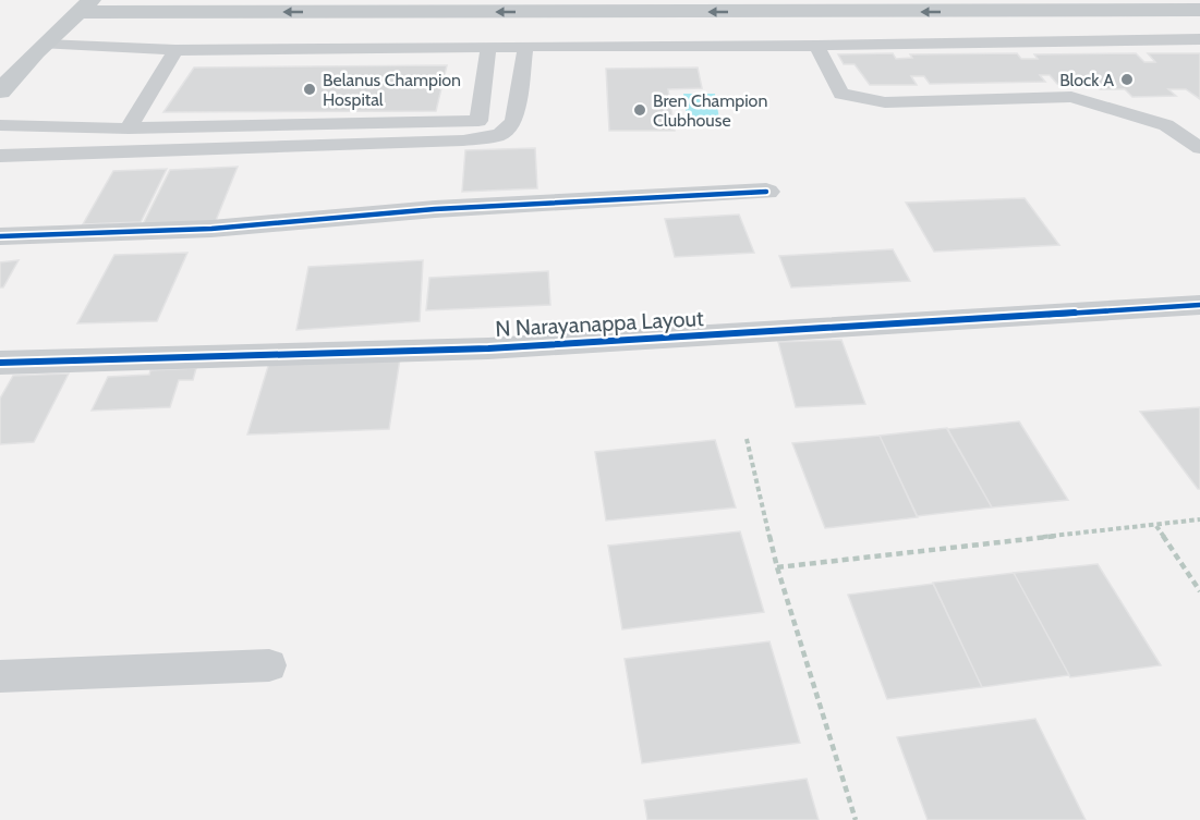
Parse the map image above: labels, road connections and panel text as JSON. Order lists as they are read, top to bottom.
{
  "streets": {
    "street": ["N Narayanappa Layout"]
  },
  "places": ["Block A", "Belanus Champion Hospital", "Bren Champion Clubhouse"]
}
